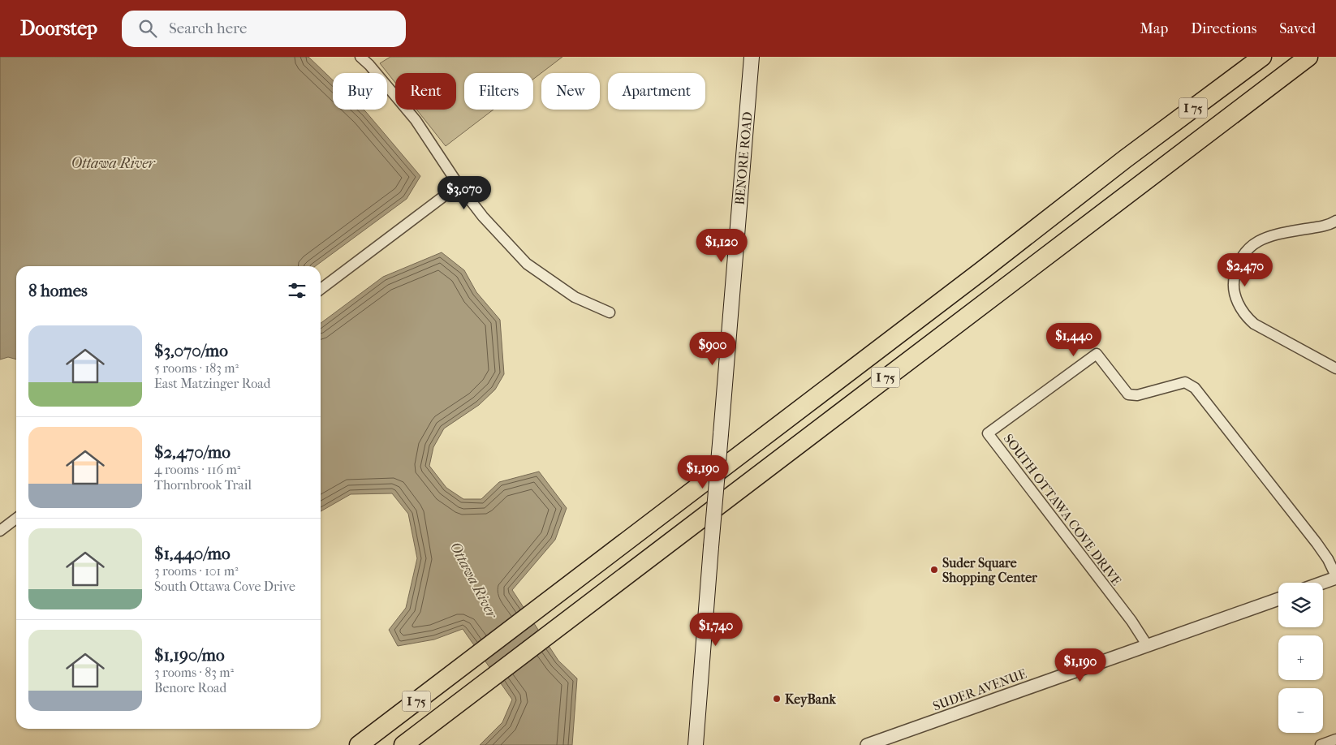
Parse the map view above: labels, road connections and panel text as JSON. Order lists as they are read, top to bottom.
{
  "streets": {
    "highway": ["I 75"],
    "main road": ["BENORE ROAD"],
    "street": ["SOUTH OTTAWA COVE DRIVE", "SUDER AVENUE"]
  },
  "crossings": [
    ["SOUTH OTTAWA COVE DRIVE", "SUDER AVENUE"]
  ],
  "water": ["Ottawa River"],
  "places": ["Suder Square Shopping Center", "KeyBank"],
  "page": {
    "header": "Doorstep",
    "search": "Search here",
    "nav": ["Map", "Directions", "Saved"],
    "chip": [
      "Buy",
      "Rent",
      "Filters",
      "New",
      "Apartment"
    ],
    "price": [
      "$3,070",
      "$1,120",
      "$2,470",
      "$1,440",
      "$900",
      "$1,190",
      "$1,740",
      "$1,190"
    ],
    "heading": "8 homes",
    "list": [
      {
        "name": "$3,070/mo",
        "note": "5 rooms · 183 m² · East Matzinger Road"
      },
      {
        "name": "$2,470/mo",
        "note": "4 rooms · 116 m² · Thornbrook Trail"
      },
      {
        "name": "$1,440/mo",
        "note": "3 rooms · 101 m² · South Ottawa Cove Drive"
      },
      {
        "name": "$1,190/mo",
        "note": "3 rooms · 83 m² · Benore Road"
      }
    ],
    "map_buttons": ["+", "−"]
  }
}
